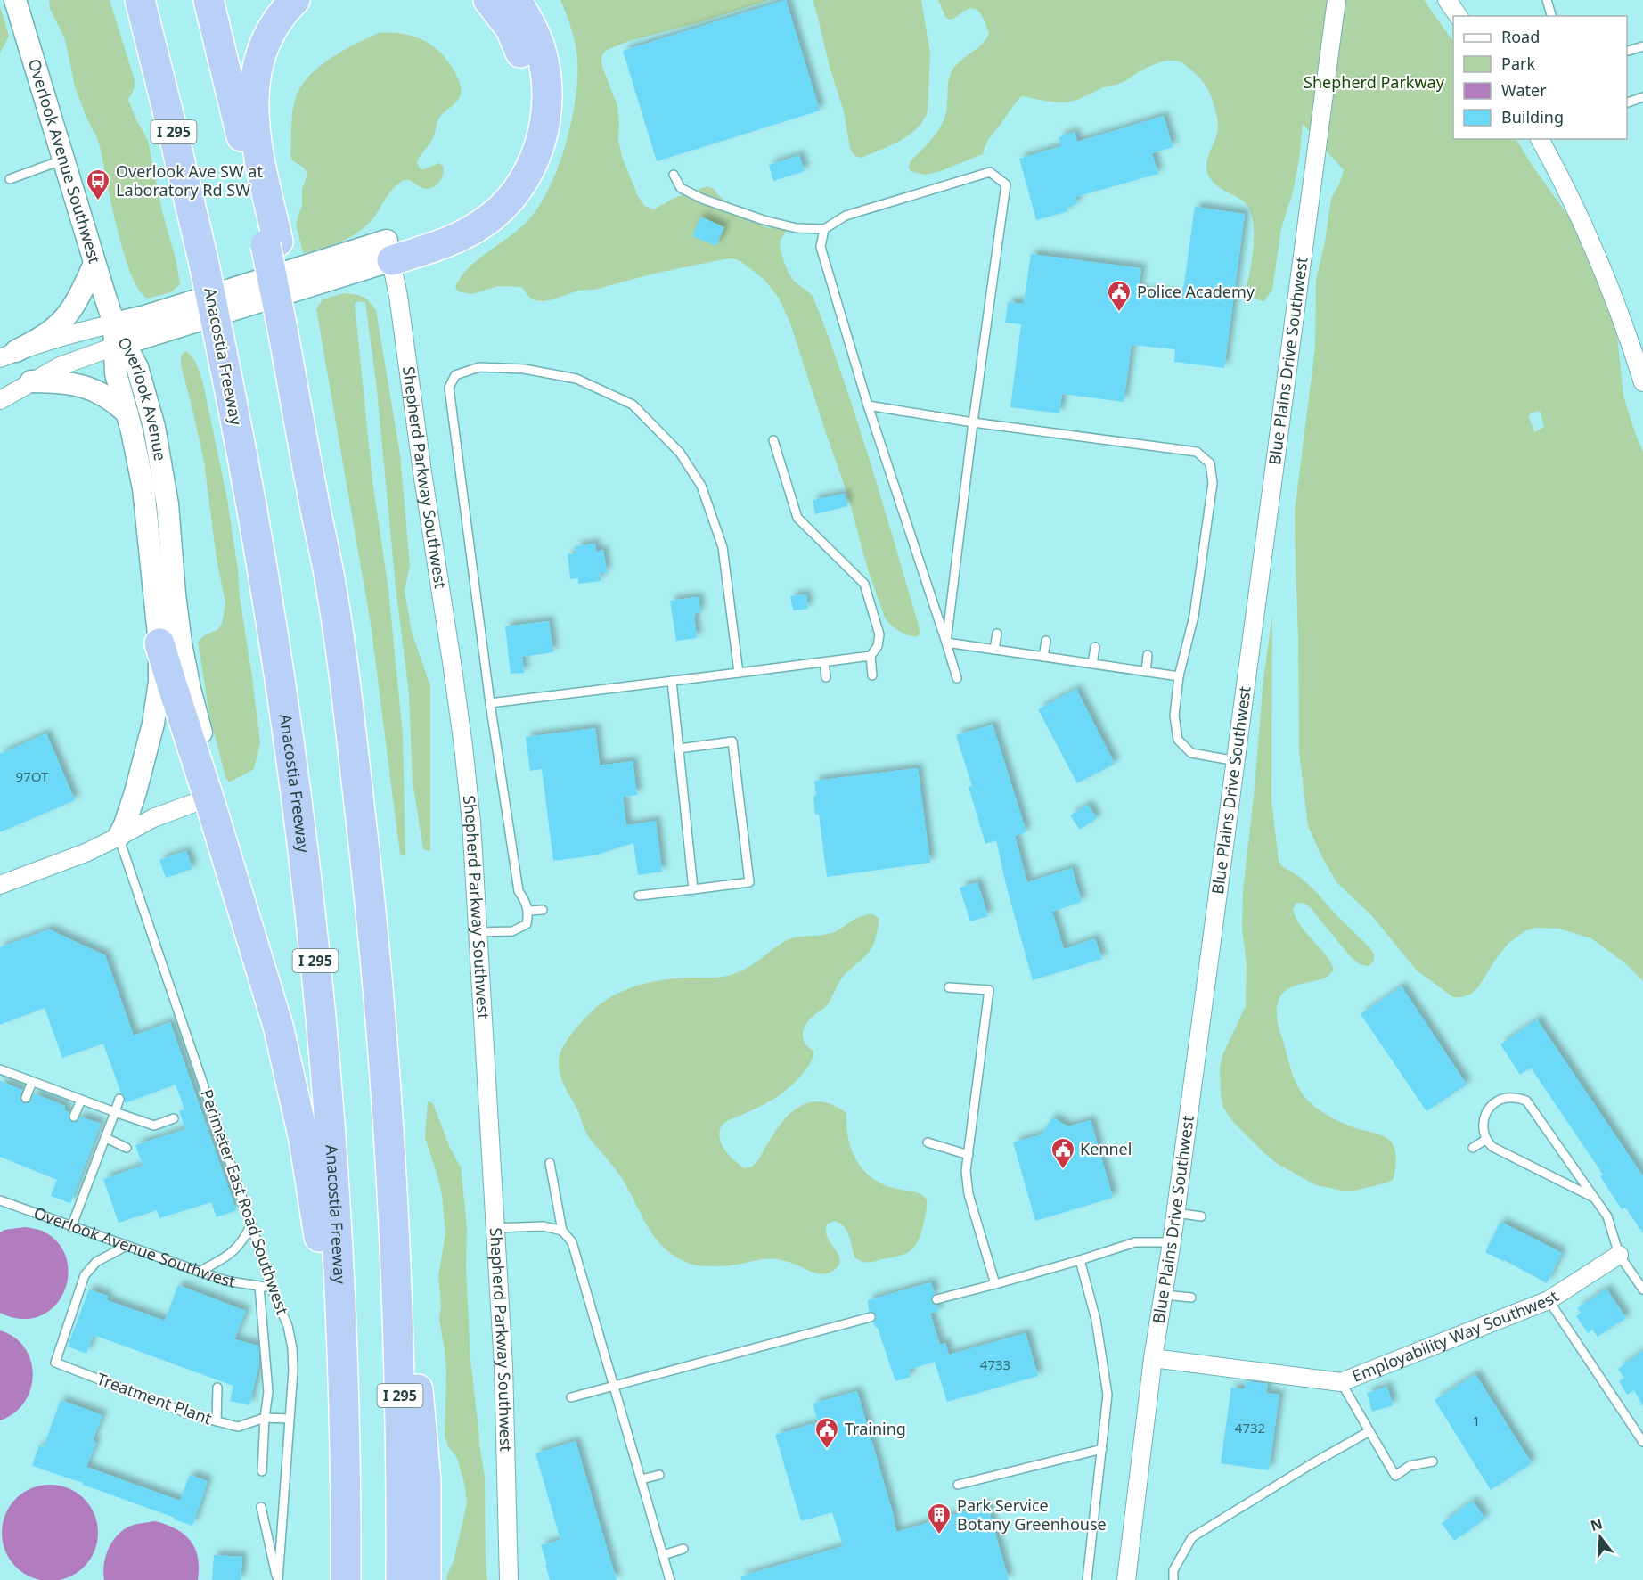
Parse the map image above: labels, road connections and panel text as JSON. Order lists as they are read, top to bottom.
{
  "streets": {
    "highway": ["I 295", "Anacostia Freeway"],
    "street": [
      "Overlook Avenue Southwest",
      "Blue Plains Drive Southwest",
      "Overlook Avenue",
      "Shepherd Parkway Southwest",
      "Employability Way Southwest"
    ],
    "lane": ["Perimeter East Road Southwest", "Treatment Plant"]
  },
  "crossings": [
    ["Overlook Avenue Southwest", "Overlook Avenue"],
    ["Overlook Avenue Southwest", "Perimeter East Road Southwest"],
    ["Overlook Avenue Southwest", "Treatment Plant"],
    ["Blue Plains Drive Southwest", "Employability Way Southwest"],
    ["Overlook Avenue", "Perimeter East Road Southwest"]
  ],
  "parks": ["Shepherd Parkway"],
  "places": {
    "bus stop": ["Overlook Ave SW at Laboratory Rd SW"],
    "public building": ["Police Academy", "Kennel", "Training"],
    "building": ["Park Service Botany Greenhouse"]
  },
  "house_numbers": [
    "97OT",
    "4733",
    "1",
    "4732"
  ],
  "legend": [
    "Road",
    "Park",
    "Water",
    "Building"
  ],
  "north": "top"
}
